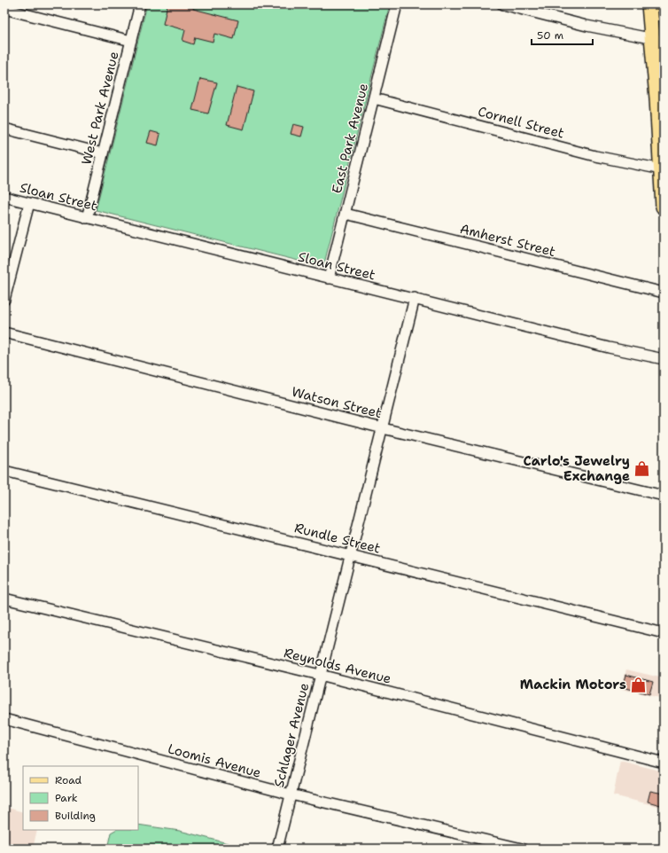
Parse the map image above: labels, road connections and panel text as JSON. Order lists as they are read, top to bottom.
{
  "streets": {
    "street": [
      "West Park Avenue",
      "Cornell Street",
      "East Park Avenue",
      "Sloan Street",
      "Amherst Street",
      "Watson Street",
      "Rundle Street",
      "Reynolds Avenue",
      "Schlager Avenue",
      "Loomis Avenue"
    ]
  },
  "crossings": [
    ["West Park Avenue", "Sloan Street"],
    ["Cornell Street", "East Park Avenue"],
    ["East Park Avenue", "Sloan Street"],
    ["East Park Avenue", "Amherst Street"],
    ["Sloan Street", "Schlager Avenue"],
    ["Watson Street", "Schlager Avenue"],
    ["Rundle Street", "Schlager Avenue"],
    ["Reynolds Avenue", "Schlager Avenue"],
    ["Schlager Avenue", "Loomis Avenue"]
  ],
  "places": {
    "shop": ["Carlo's Jewelry Exchange", "Mackin Motors"]
  },
  "legend": ["Road", "Park", "Building"],
  "scale_bar": "50 m"
}
